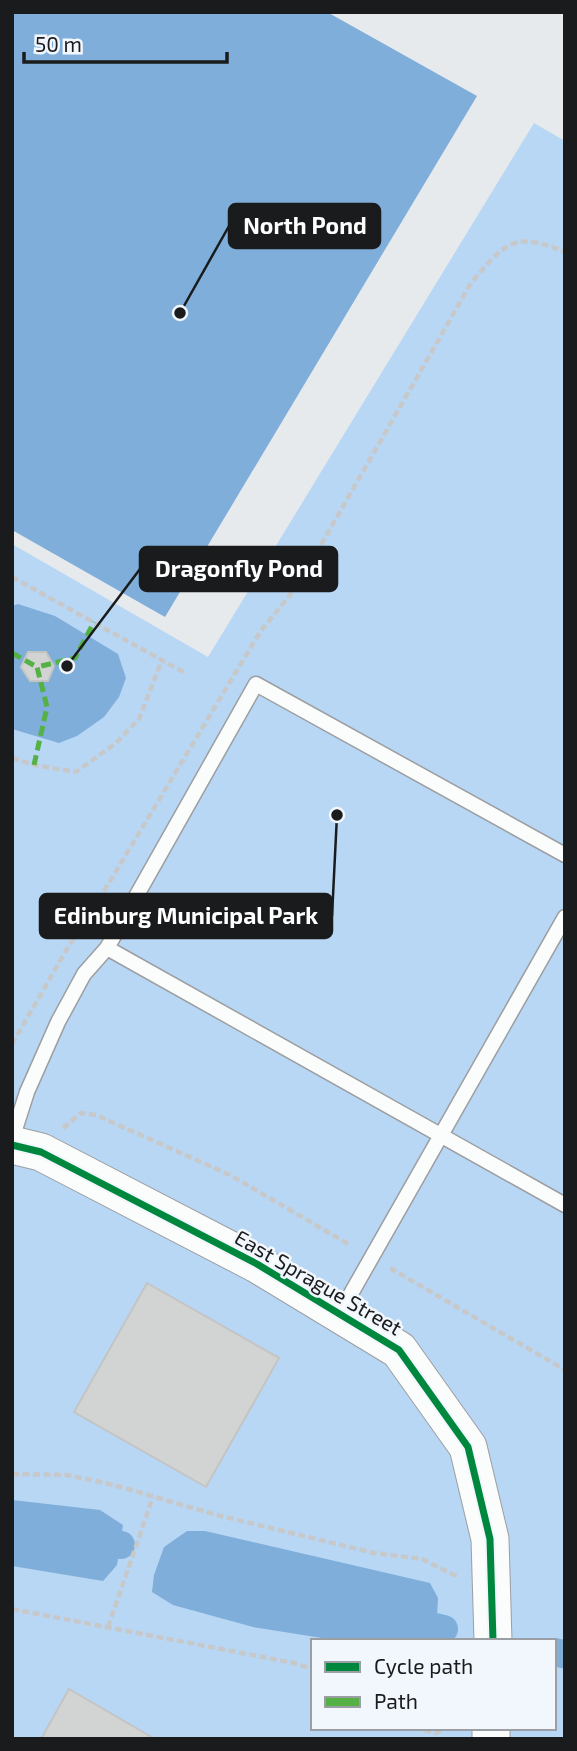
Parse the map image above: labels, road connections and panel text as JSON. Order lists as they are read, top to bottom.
{
  "streets": {
    "street": ["East Sprague Street"]
  },
  "places": ["North Pond", "Dragonfly Pond", "Edinburg Municipal Park"],
  "legend": ["Cycle path", "Path"],
  "scale_bar": "50 m"
}
